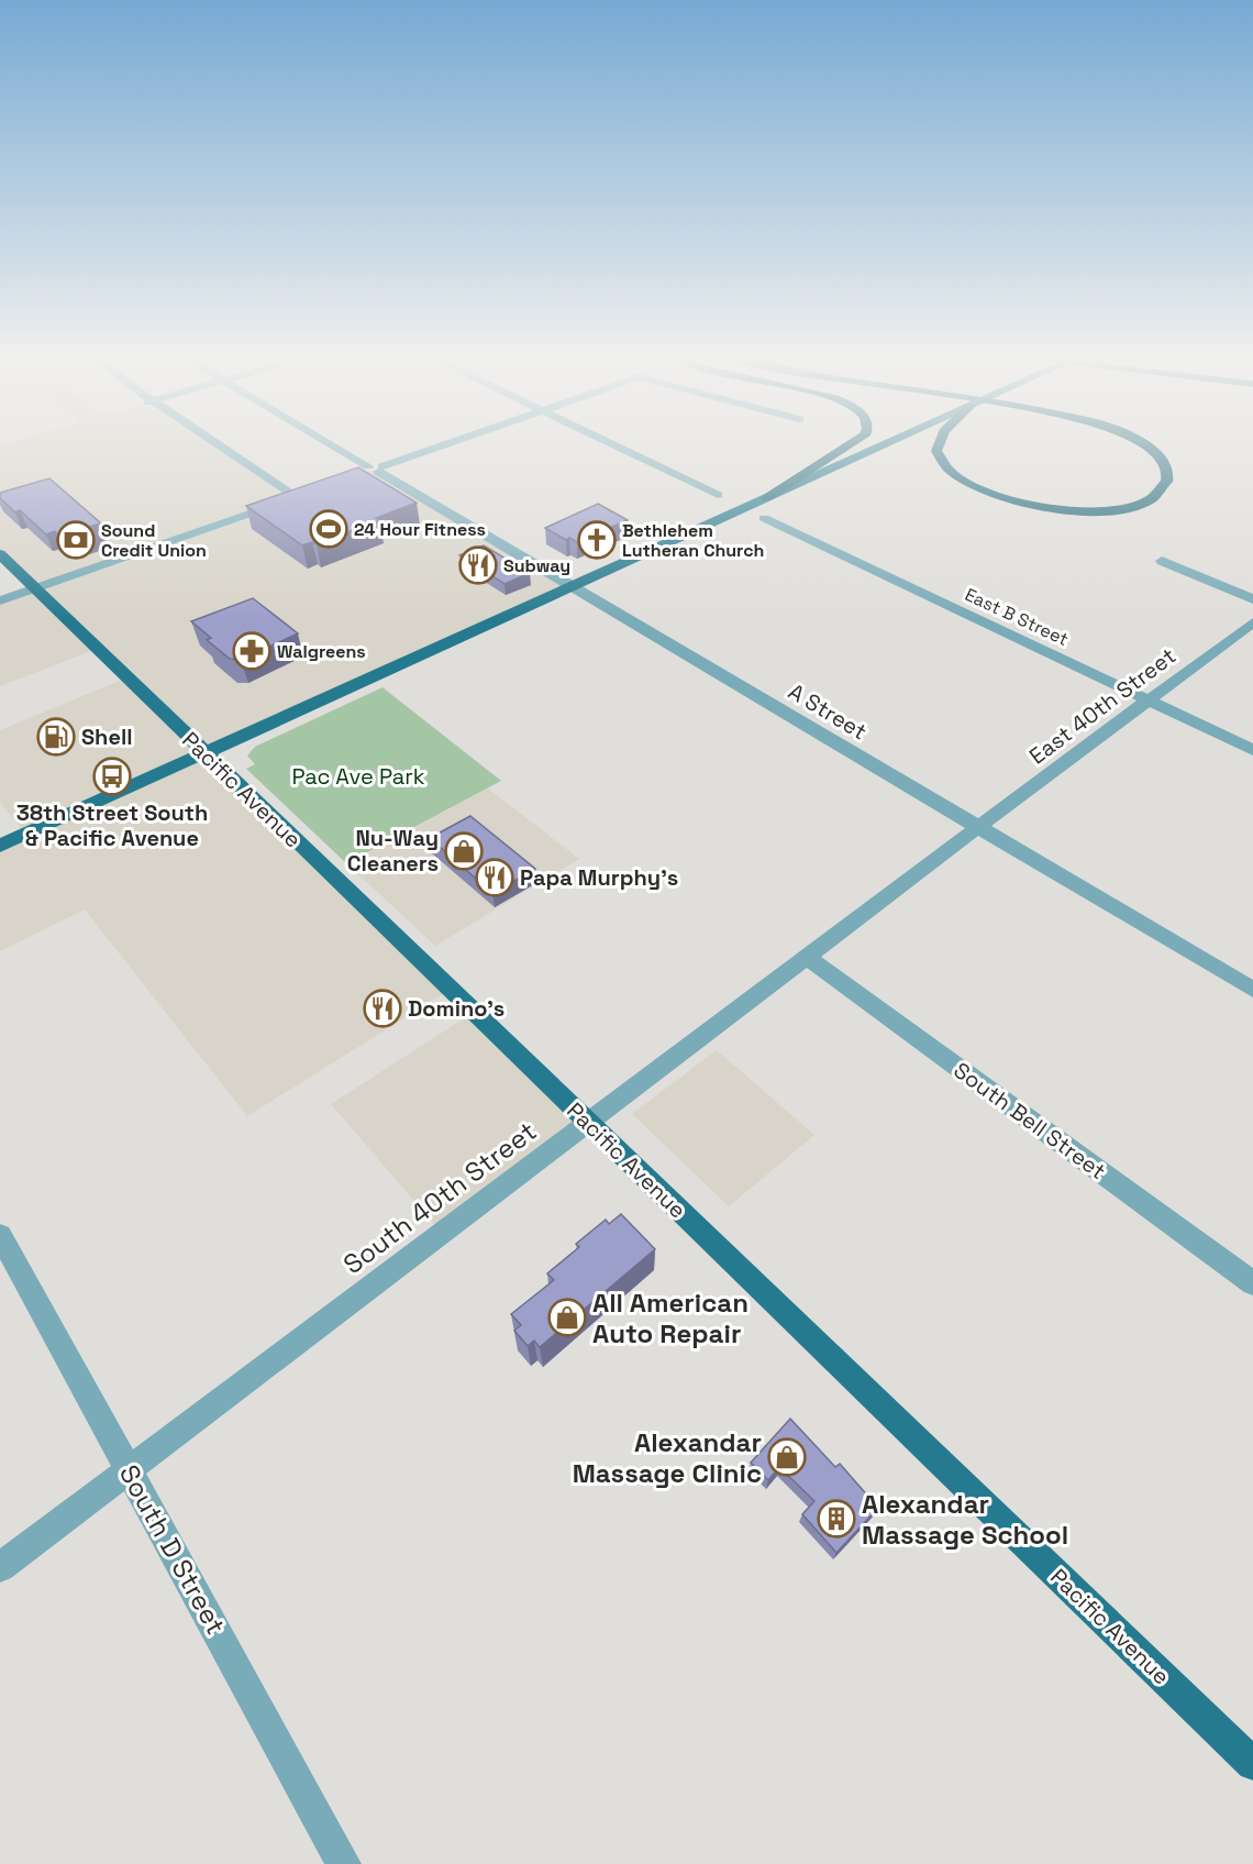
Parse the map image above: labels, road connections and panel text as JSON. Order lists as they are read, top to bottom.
{
  "streets": {
    "main road": ["Pacific Avenue"],
    "street": [
      "East B Street",
      "East 40th Street",
      "A Street",
      "South Bell Street",
      "South 40th Street",
      "South D Street"
    ]
  },
  "crossings": [
    ["East B Street", "East 40th Street"],
    ["East 40th Street", "A Street"],
    ["East 40th Street", "South 40th Street"],
    ["A Street", "South 40th Street"],
    ["Pacific Avenue", "South 40th Street"],
    ["South Bell Street", "South 40th Street"],
    ["South 40th Street", "South D Street"]
  ],
  "parks": ["Pac Ave Park"],
  "places": {
    "sports": ["24 Hour Fitness"],
    "bank": ["Sound Credit Union"],
    "church": ["Bethlehem Lutheran Church"],
    "restaurant": ["Subway", "Papa Murphy's", "Domino's"],
    "pharmacy": ["Walgreens"],
    "fuel station": ["Shell"],
    "bus stop": ["38th Street South & Pacific Avenue"],
    "shop": ["Nu-Way Cleaners", "All American Auto Repair", "Alexandar Massage Clinic"],
    "building": ["Alexandar Massage School"]
  }
}
